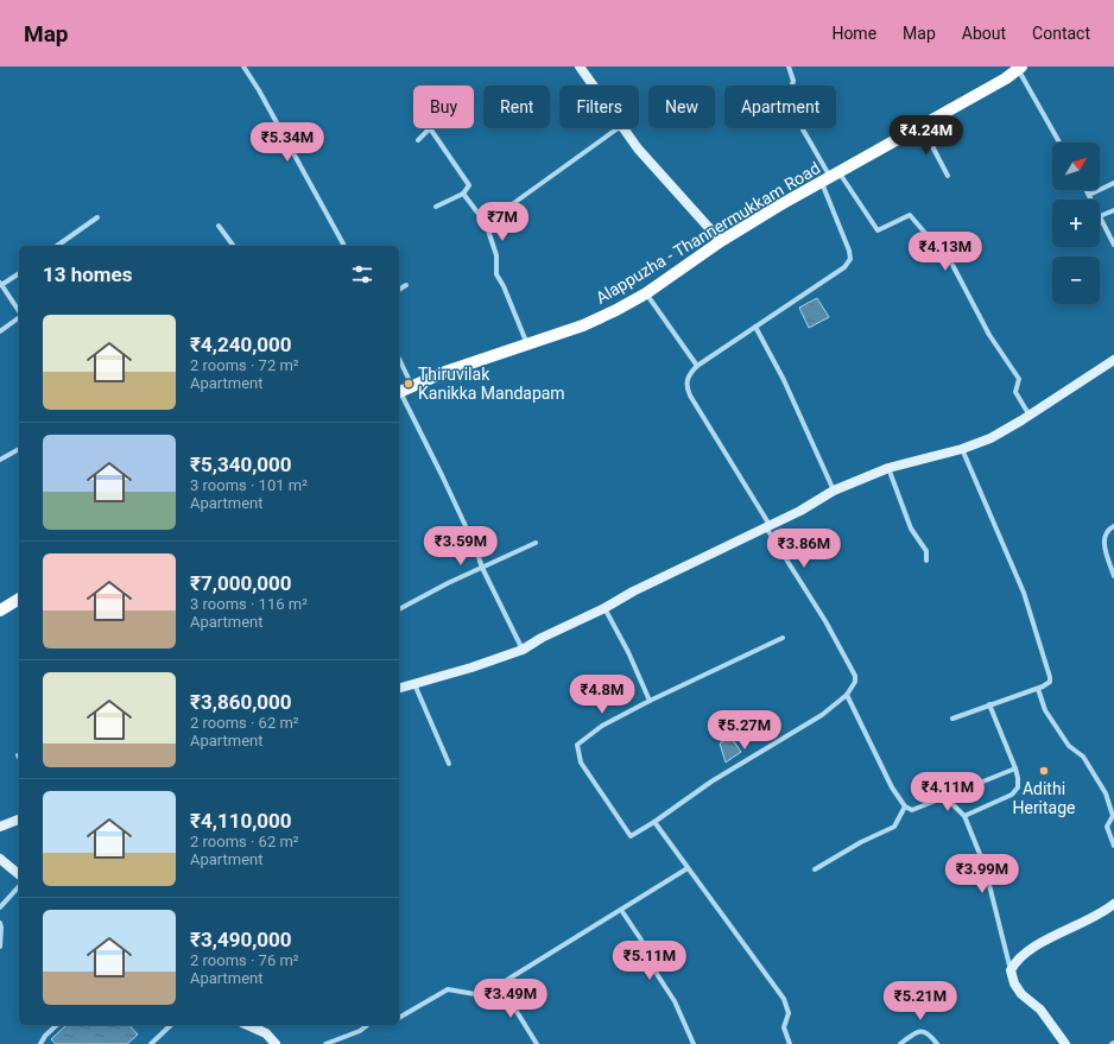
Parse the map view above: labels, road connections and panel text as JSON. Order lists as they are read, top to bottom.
{
  "streets": {
    "main road": ["Alappuzha - Thannermukkam Road"]
  },
  "places": ["Thiruvilak Kanikka Mandapam", "Adithi Heritage"],
  "north": "top right",
  "page": {
    "header": "Map",
    "nav": [
      "Home",
      "Map",
      "About",
      "Contact"
    ],
    "chip": [
      "Buy",
      "Rent",
      "Filters",
      "New",
      "Apartment"
    ],
    "price": [
      "₹4.24M",
      "₹5.34M",
      "₹7M",
      "₹4.13M",
      "₹3.59M",
      "₹3.86M",
      "₹4.8M",
      "₹5.27M",
      "₹4.11M",
      "₹3.99M",
      "₹5.11M",
      "₹3.49M",
      "₹5.21M"
    ],
    "map_buttons": ["+", "−"],
    "heading": "13 homes",
    "list": [
      {
        "name": "₹4,240,000",
        "note": "2 rooms · 72 m² · Apartment"
      },
      {
        "name": "₹5,340,000",
        "note": "3 rooms · 101 m² · Apartment"
      },
      {
        "name": "₹7,000,000",
        "note": "3 rooms · 116 m² · Apartment"
      },
      {
        "name": "₹3,860,000",
        "note": "2 rooms · 62 m² · Apartment"
      },
      {
        "name": "₹4,110,000",
        "note": "2 rooms · 62 m² · Apartment"
      },
      {
        "name": "₹3,490,000",
        "note": "2 rooms · 76 m² · Apartment"
      }
    ]
  }
}
